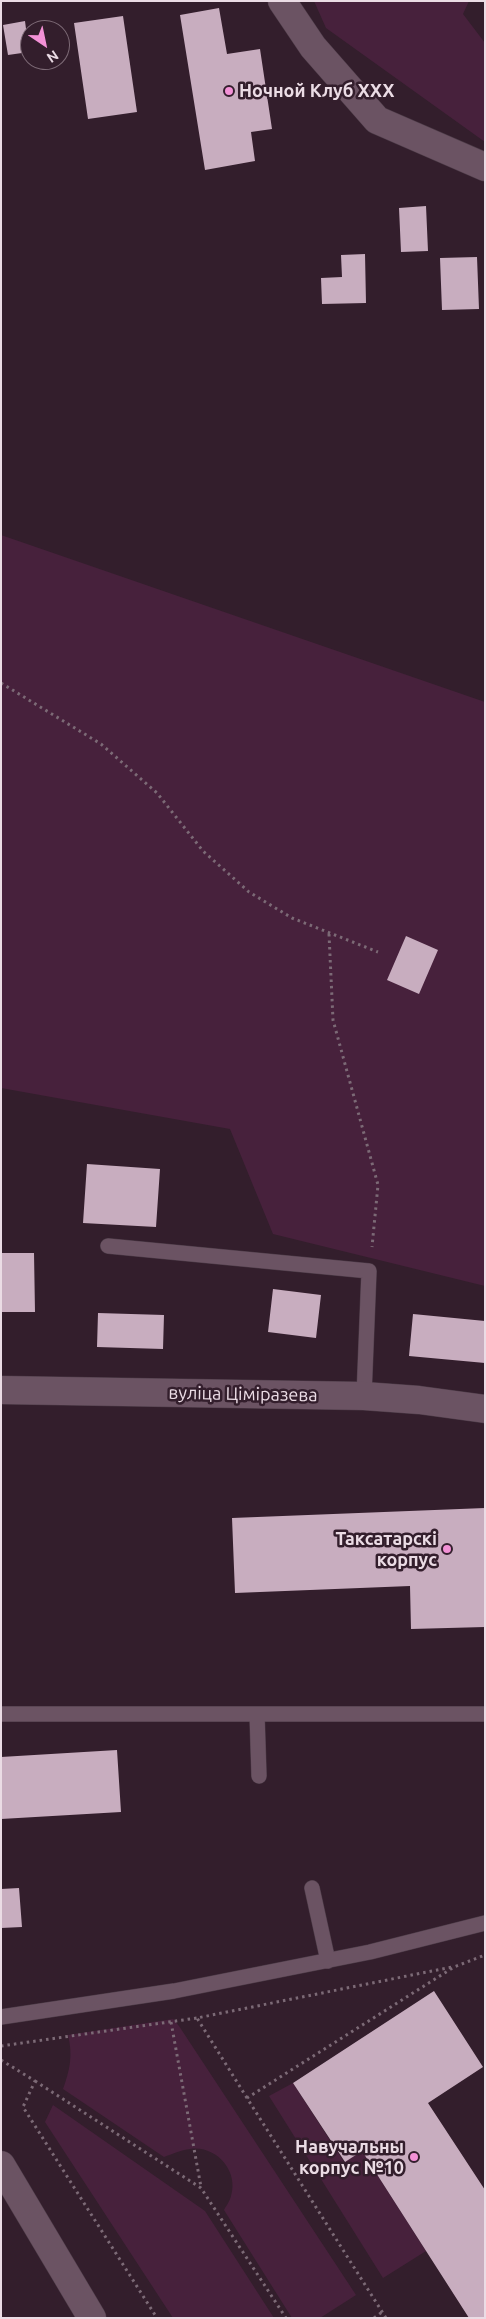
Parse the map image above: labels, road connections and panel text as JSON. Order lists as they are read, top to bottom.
{
  "streets": {
    "street": ["вуліца Ціміразева"]
  },
  "places": ["Ночной Клуб ХХХ", "Таксатарскі корпус", "Навучальны корпус №10"],
  "north": "bottom right"
}
